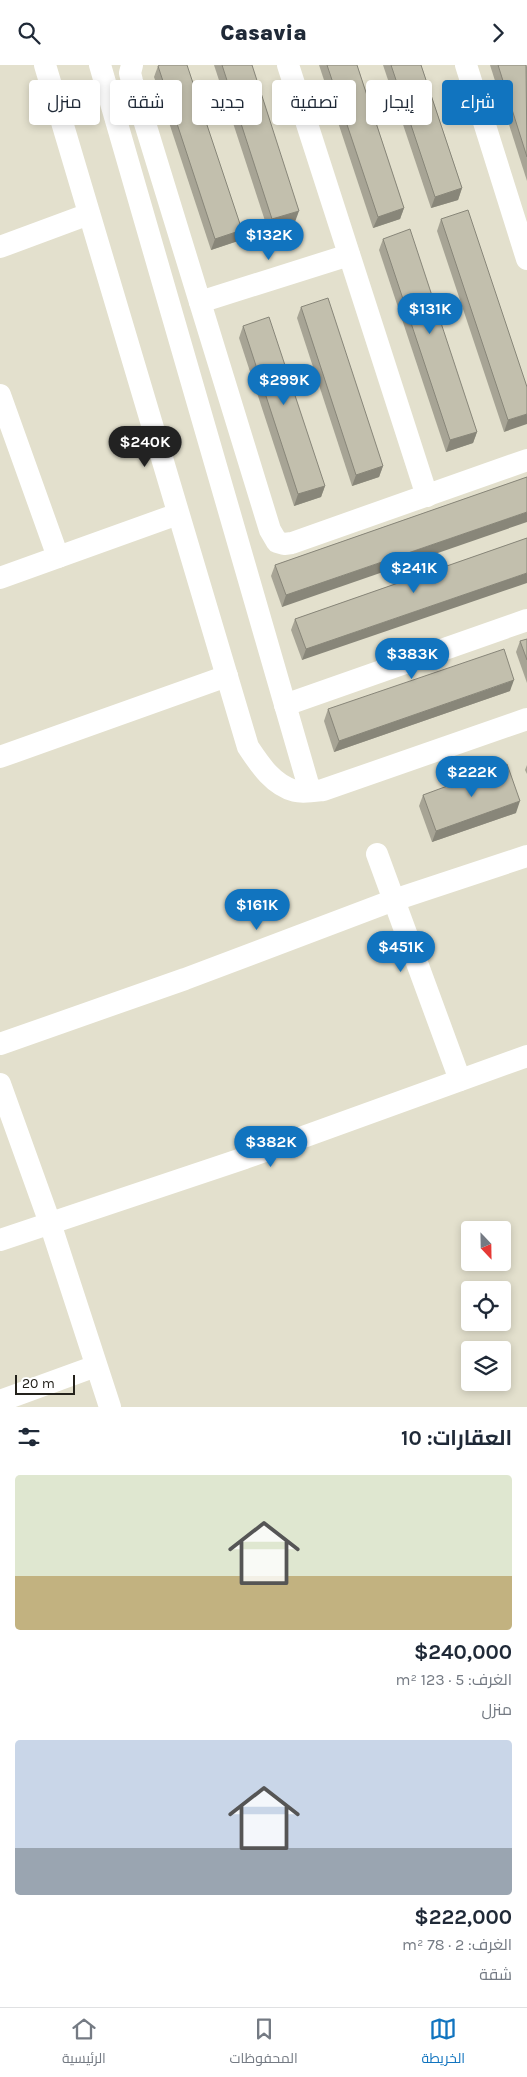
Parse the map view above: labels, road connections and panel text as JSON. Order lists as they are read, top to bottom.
{
  "scale_bar": "20 m",
  "north": "bottom",
  "page": {
    "header": "Casavia",
    "chip": [
      "شراء",
      "إيجار",
      "تصفية",
      "جديد",
      "شقة",
      "منزل"
    ],
    "price": [
      "$132K",
      "$131K",
      "$299K",
      "$240K",
      "$241K",
      "$383K",
      "$222K",
      "$161K",
      "$451K",
      "$382K"
    ],
    "scale": "20 m",
    "heading": "العقارات: 10",
    "list": [
      {
        "name": "$240,000",
        "note": "الغرف: 5 · 123 m² · منزل"
      },
      {
        "name": "$222,000",
        "note": "الغرف: 2 · 78 m² · شقة"
      }
    ],
    "tabs": ["الخريطة", "المحفوظات", "الرئيسية"]
  }
}
